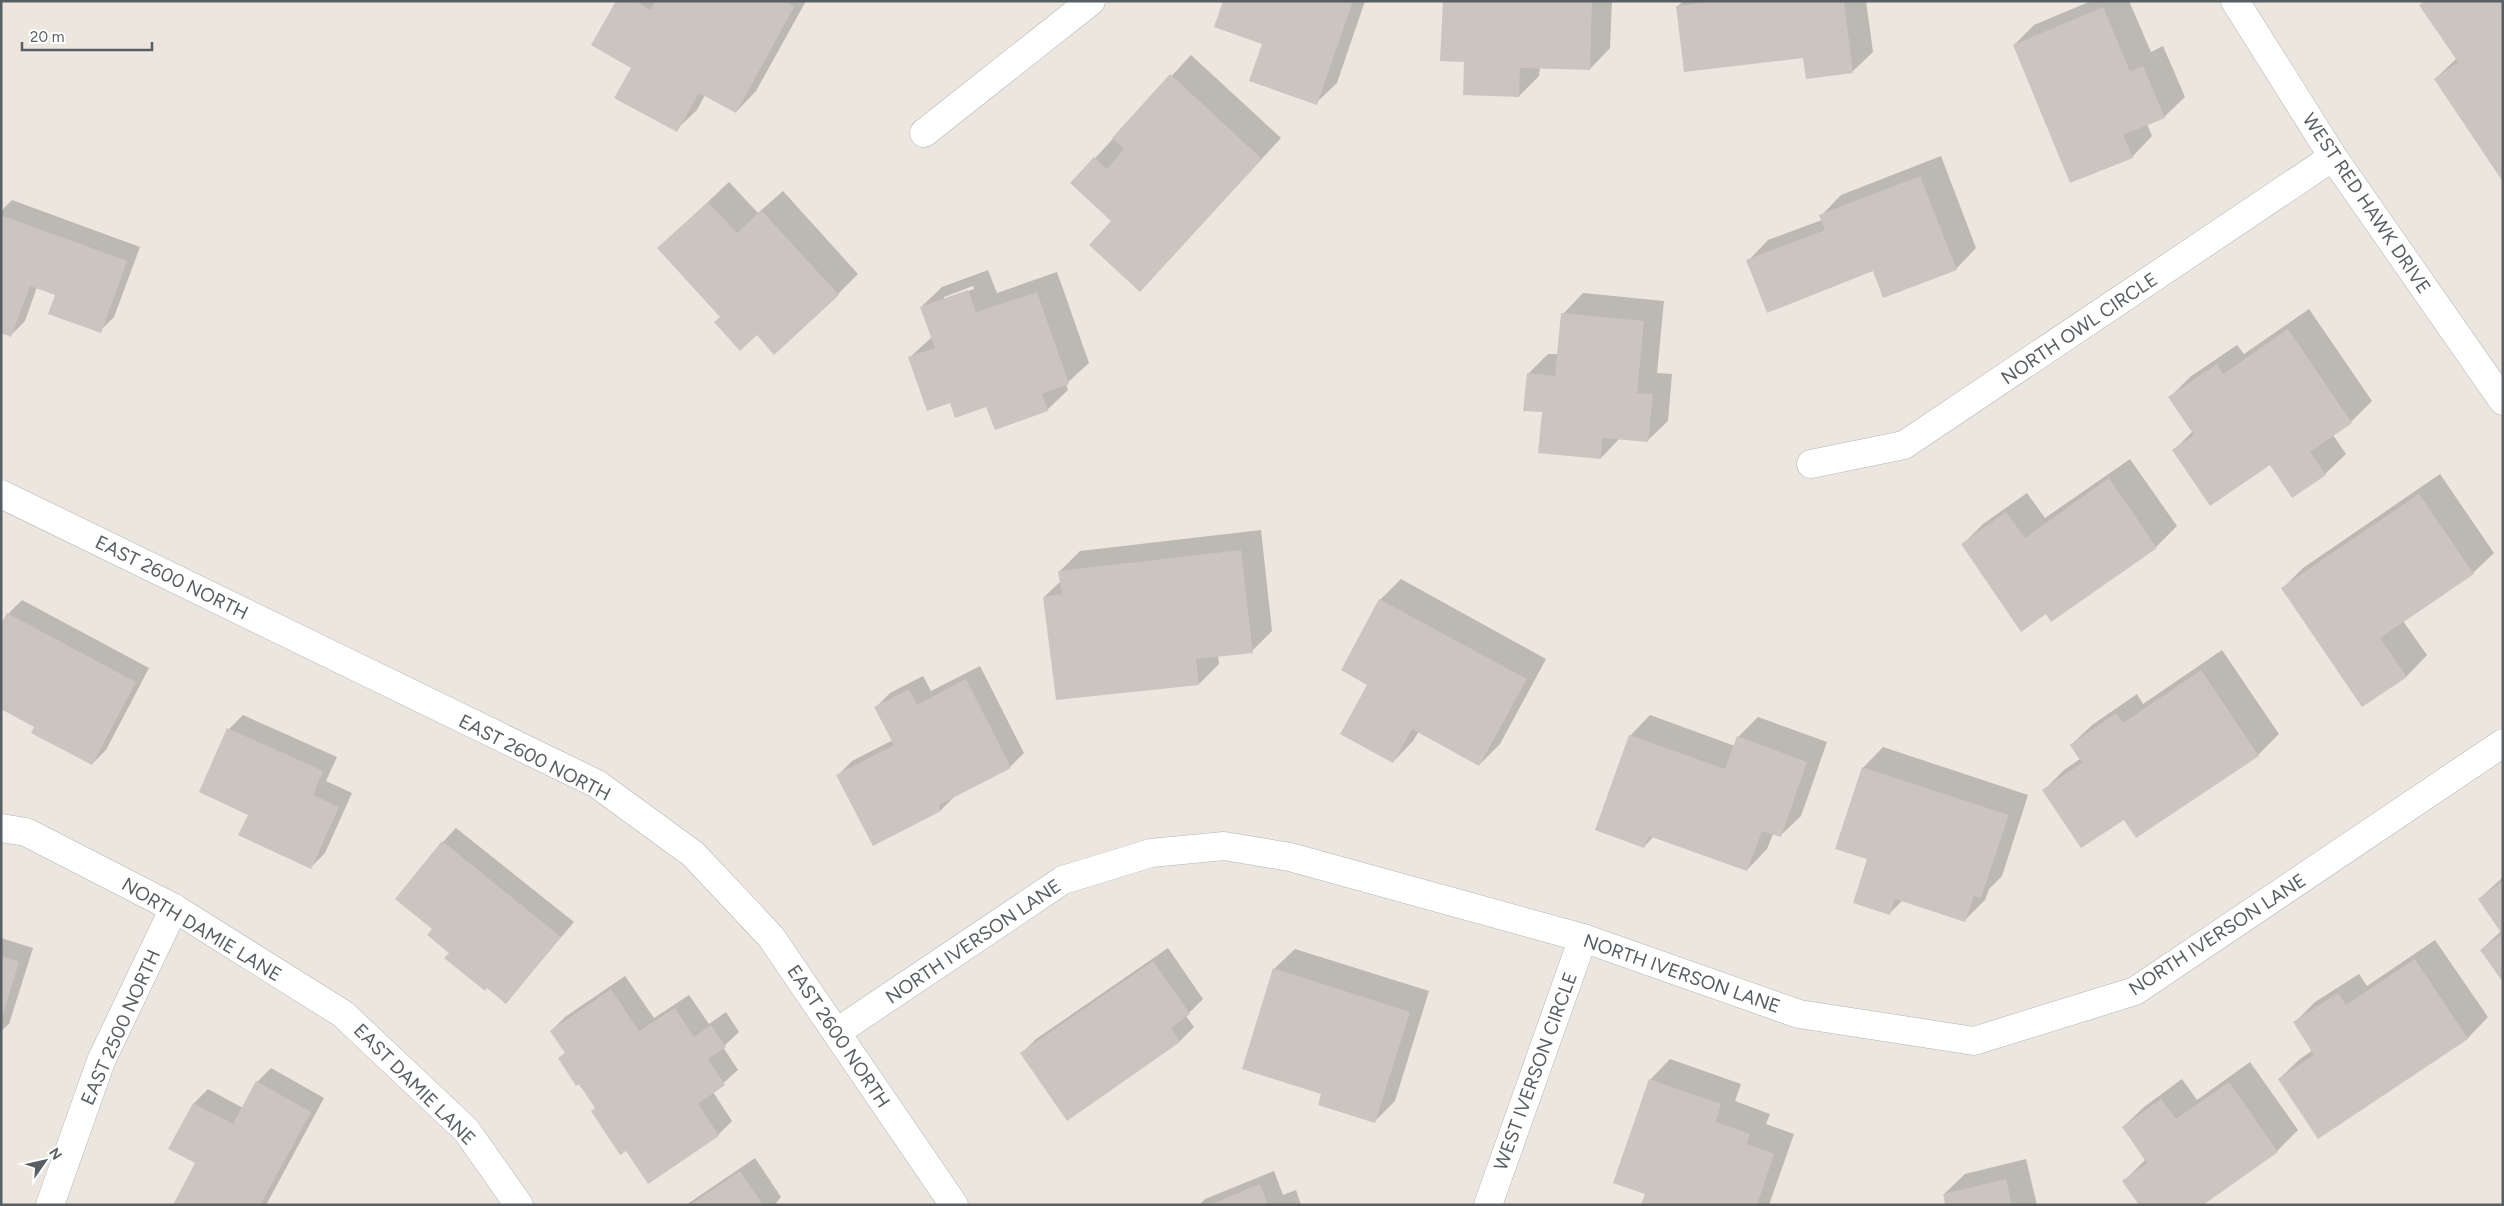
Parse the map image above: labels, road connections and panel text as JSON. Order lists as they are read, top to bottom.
{
  "streets": {
    "street": [
      "WEST RED HAWK DRIVE",
      "NORTH OWL CIRCLE",
      "EAST 2600 NORTH",
      "NORTH DAMIE LANE",
      "NORTH IVERSON LANE",
      "EAST 2500 NORTH",
      "WEST IVERSON CIRCLE",
      "EAST DAMIE LANE"
    ]
  },
  "crossings": [
    ["WEST RED HAWK DRIVE", "NORTH OWL CIRCLE"],
    ["EAST 2600 NORTH", "NORTH IVERSON LANE"],
    ["NORTH DAMIE LANE", "EAST 2500 NORTH"],
    ["NORTH DAMIE LANE", "EAST DAMIE LANE"],
    ["NORTH IVERSON LANE", "WEST IVERSON CIRCLE"]
  ],
  "scale_bar": "20 m",
  "north": "top right"
}
